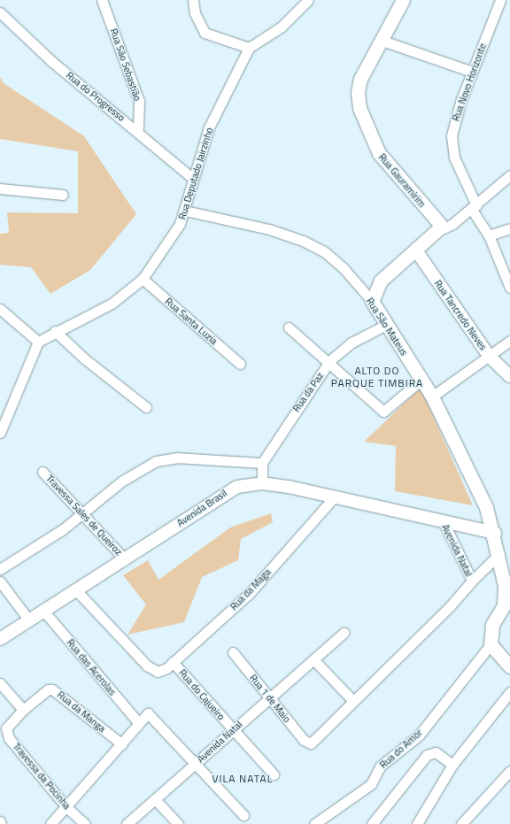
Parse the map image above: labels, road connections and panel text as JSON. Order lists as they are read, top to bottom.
{
  "streets": {
    "main road": ["Rua Gauramirim", "Rua São Mateus"],
    "street": [
      "Rua São Sebastião",
      "Rua Novo Horizonte",
      "Rua do Progresso",
      "Rua Deputado Jairzinho",
      "Rua Tancredo Neves",
      "Rua Santa Luzia",
      "Rua da Paz",
      "Avenida Brasil",
      "Travessa Sales de Queiroz",
      "Avenida Natal",
      "Rua da Maga",
      "Rua das Acerolas",
      "Rua do Cajueiro",
      "Rua 1 de Maio",
      "Rua da Manga",
      "Rua do Amor",
      "Travessa da Pocinha"
    ]
  },
  "crossings": [
    ["Rua São Sebastião", "Rua do Progresso"],
    ["Rua do Progresso", "Rua Deputado Jairzinho"],
    ["Rua Deputado Jairzinho", "Rua Santa Luzia"],
    ["Rua Deputado Jairzinho", "Rua São Mateus"],
    ["Rua São Mateus", "Rua da Paz"],
    ["Rua São Mateus", "Avenida Brasil"],
    ["Rua São Mateus", "Avenida Natal"],
    ["Avenida Brasil", "Travessa Sales de Queiroz"],
    ["Avenida Brasil", "Avenida Natal"],
    ["Avenida Brasil", "Rua da Maga"],
    ["Avenida Brasil", "Rua das Acerolas"],
    ["Avenida Natal", "Rua do Cajueiro"],
    ["Avenida Natal", "Rua 1 de Maio"],
    ["Rua da Maga", "Rua do Cajueiro"],
    ["Rua da Manga", "Travessa da Pocinha"]
  ],
  "districts": ["ALTO DO PARQUE TIMBIRA", "VILA NATAL"]
}
